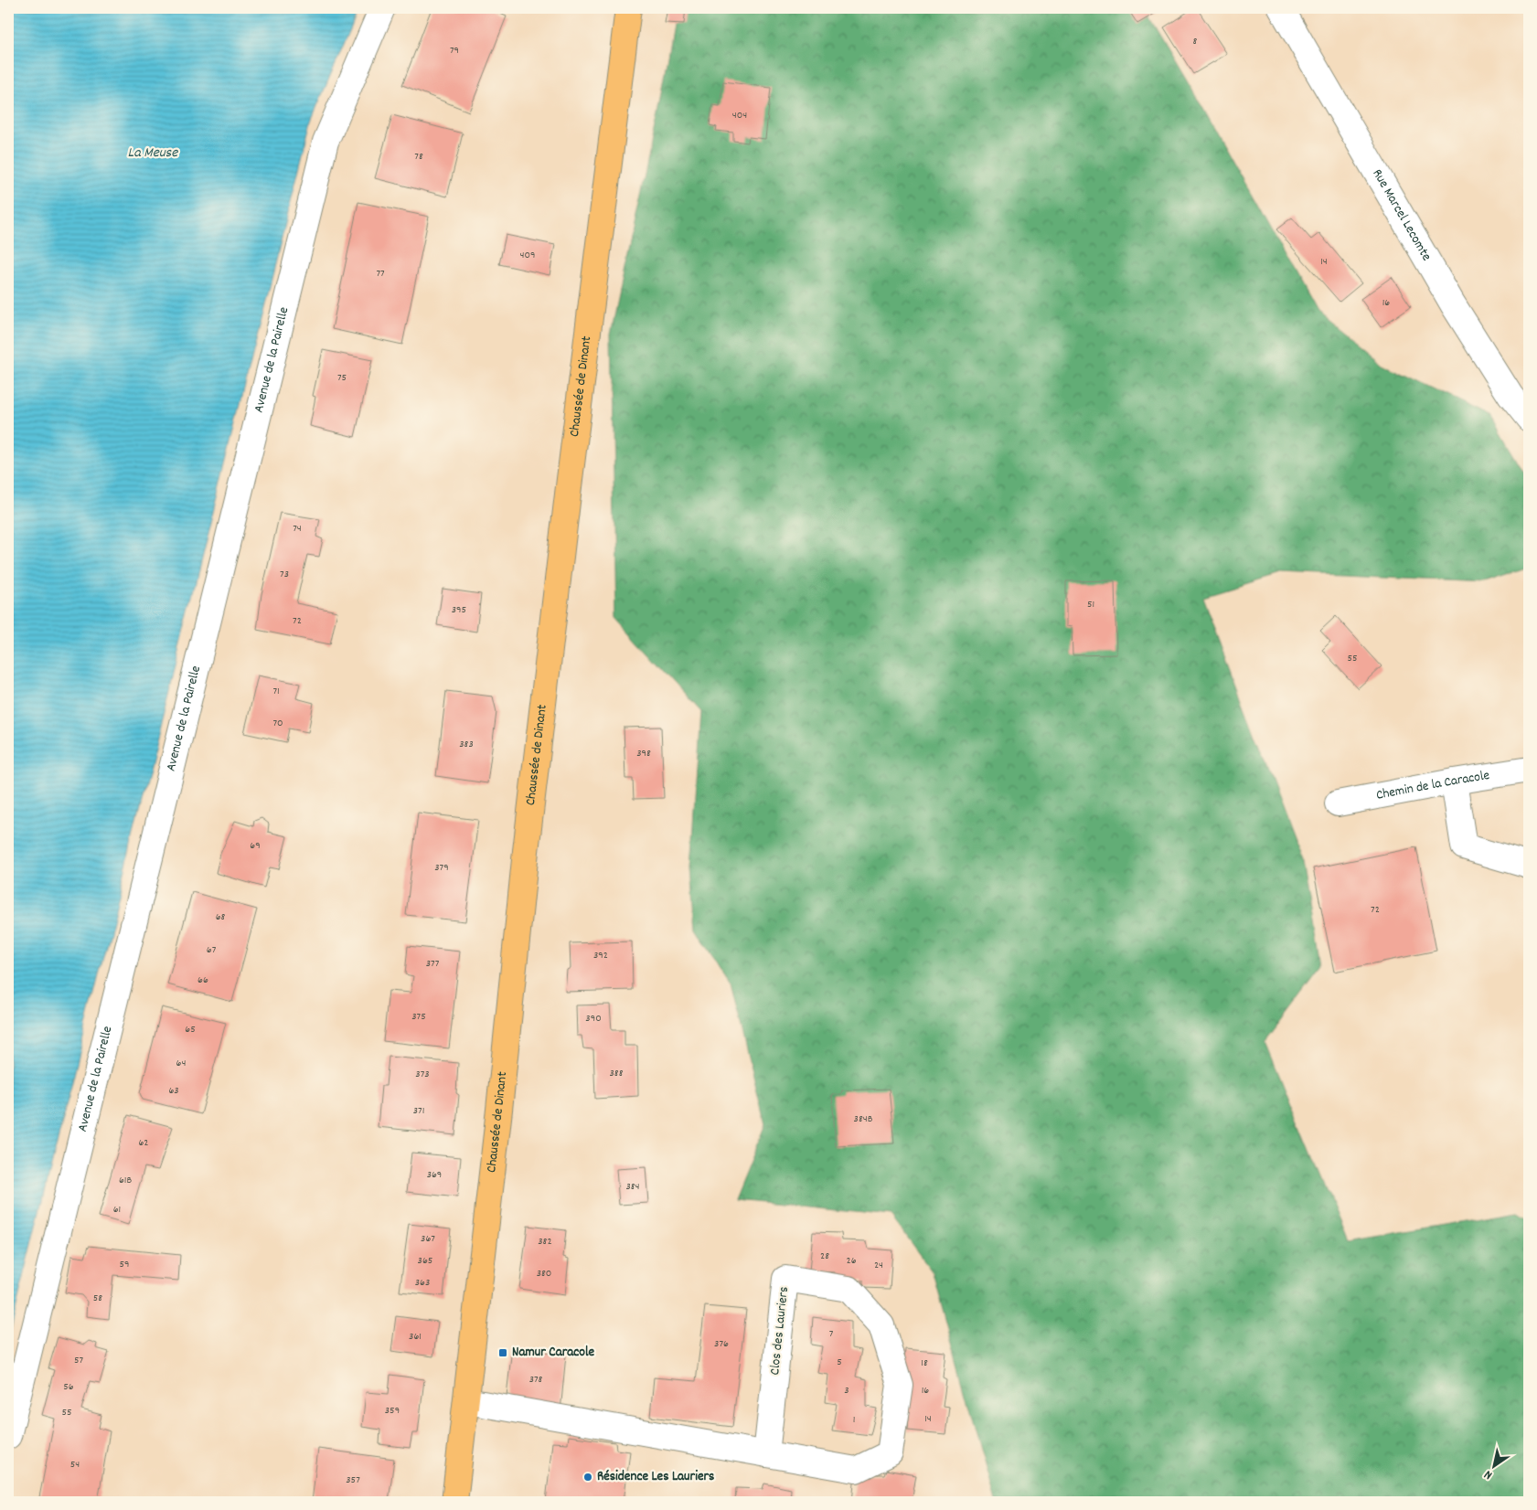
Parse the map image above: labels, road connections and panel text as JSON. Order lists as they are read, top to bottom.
{
  "streets": {
    "main road": ["Chaussée de Dinant"],
    "street": [
      "Rue Marcel Lecomte",
      "Avenue de la Pairelle",
      "Chemin de la Caracole",
      "Clos des Lauriers"
    ]
  },
  "crossings": [
    ["Chaussée de Dinant", "Clos des Lauriers"]
  ],
  "water": ["La Meuse"],
  "places": {
    "transit": ["Namur Caracole"],
    "other": ["Résidence Les Lauriers"]
  },
  "house_numbers": [
    "8",
    "79",
    "404",
    "78",
    "409",
    "14",
    "77",
    "16",
    "75",
    "74",
    "73",
    "51",
    "395",
    "72",
    "55",
    "71",
    "70",
    "383",
    "398",
    "69",
    "379",
    "72",
    "68",
    "67",
    "392",
    "377",
    "66",
    "375",
    "390",
    "65",
    "64",
    "388",
    "373",
    "63",
    "371",
    "384B",
    "62",
    "369",
    "61B",
    "384",
    "61",
    "367",
    "382",
    "28",
    "365",
    "26",
    "59",
    "24",
    "380",
    "363",
    "58",
    "7",
    "361",
    "376",
    "57",
    "5",
    "18",
    "378",
    "56",
    "3",
    "16",
    "359",
    "55",
    "14",
    "1",
    "54",
    "357"
  ],
  "north": "bottom left"
}
